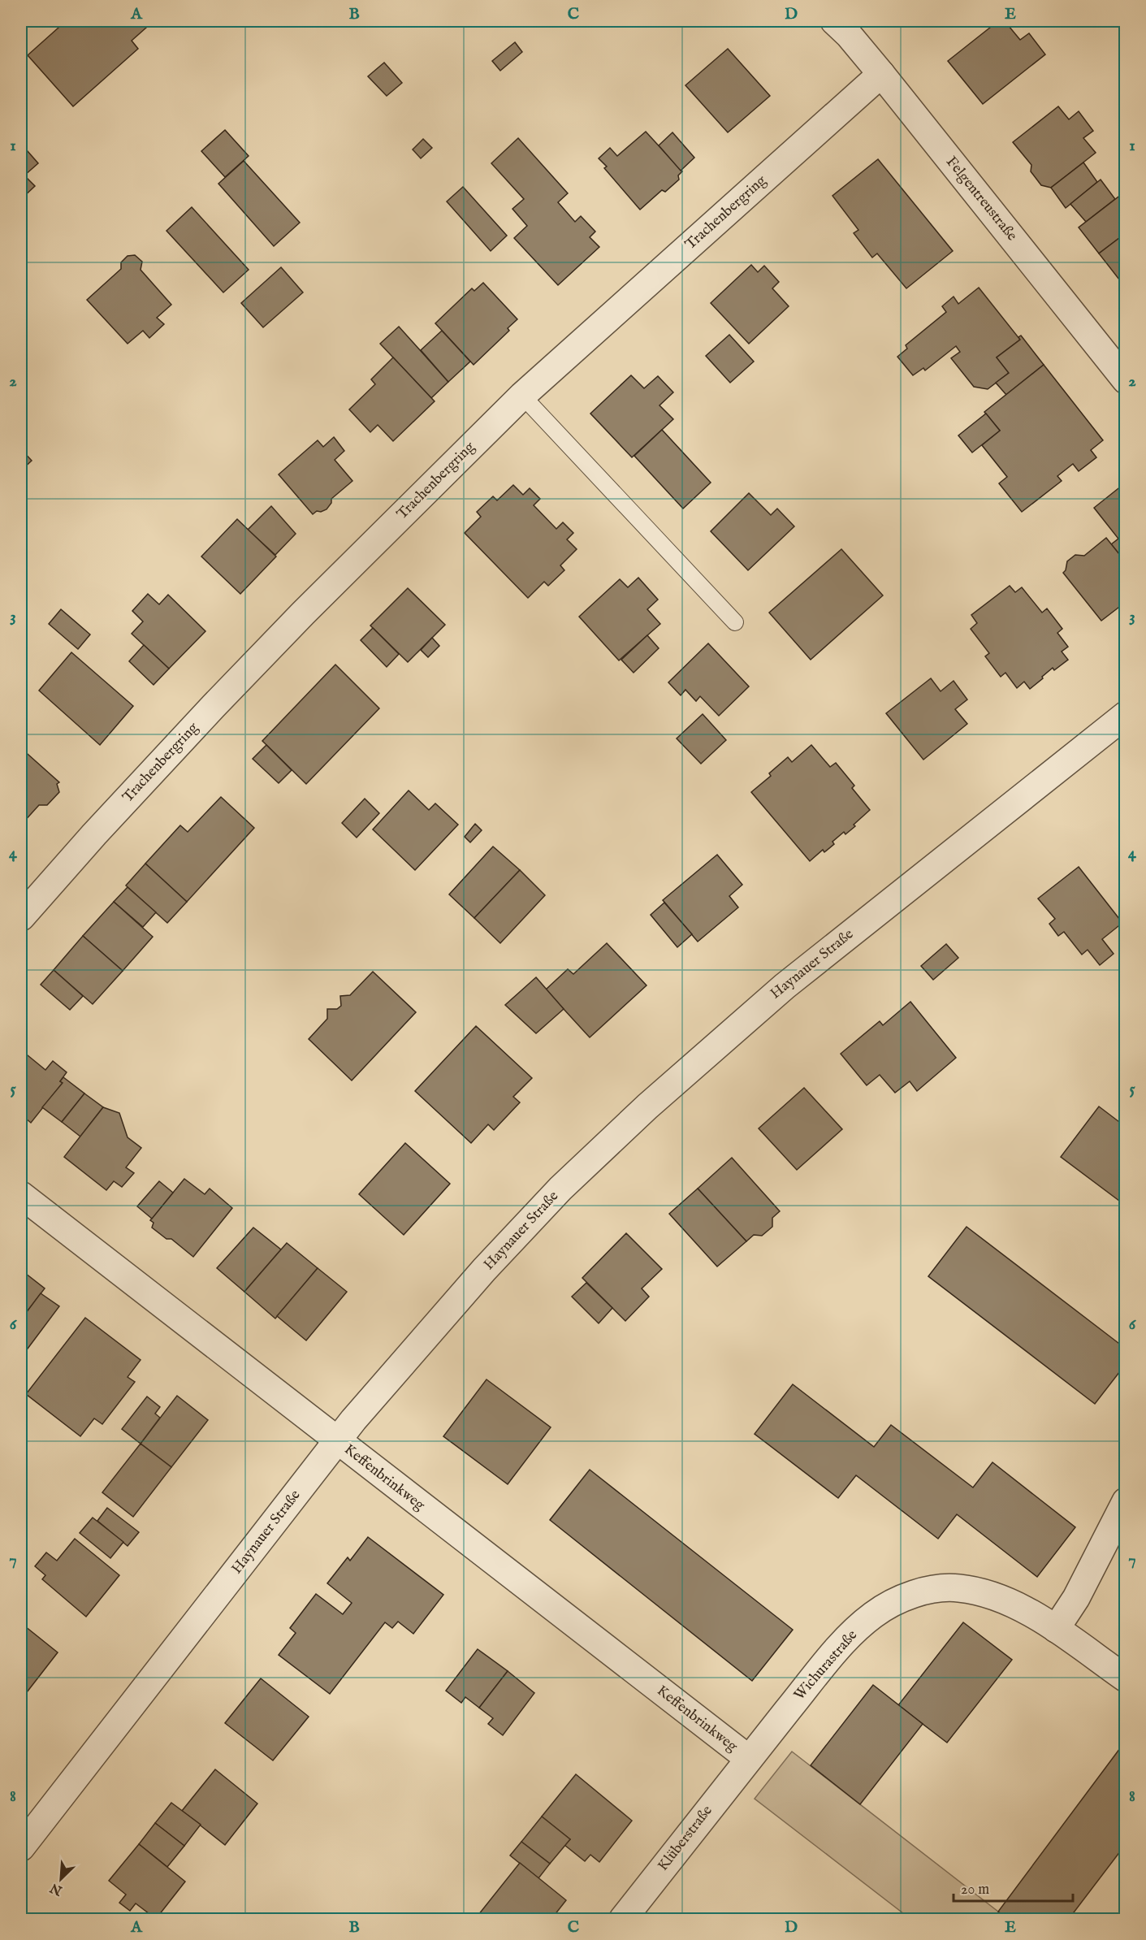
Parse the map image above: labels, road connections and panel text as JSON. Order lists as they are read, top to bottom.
{
  "streets": {
    "street": [
      "Felgentreustraße",
      "Trachenbergring",
      "Haynauer Straße",
      "Keffenbrinkweg",
      "Wichurastraße",
      "Klüberstraße"
    ]
  },
  "crossings": [
    ["Felgentreustraße", "Trachenbergring"],
    ["Haynauer Straße", "Keffenbrinkweg"],
    ["Keffenbrinkweg", "Wichurastraße"],
    ["Keffenbrinkweg", "Klüberstraße"],
    ["Wichurastraße", "Klüberstraße"]
  ],
  "scale_bar": "20 m",
  "north": "bottom left",
  "grid": {
    "columns": [
      "A",
      "B",
      "C",
      "D",
      "E"
    ],
    "rows": [
      "1",
      "2",
      "3",
      "4",
      "5",
      "6",
      "7",
      "8"
    ]
  }
}
